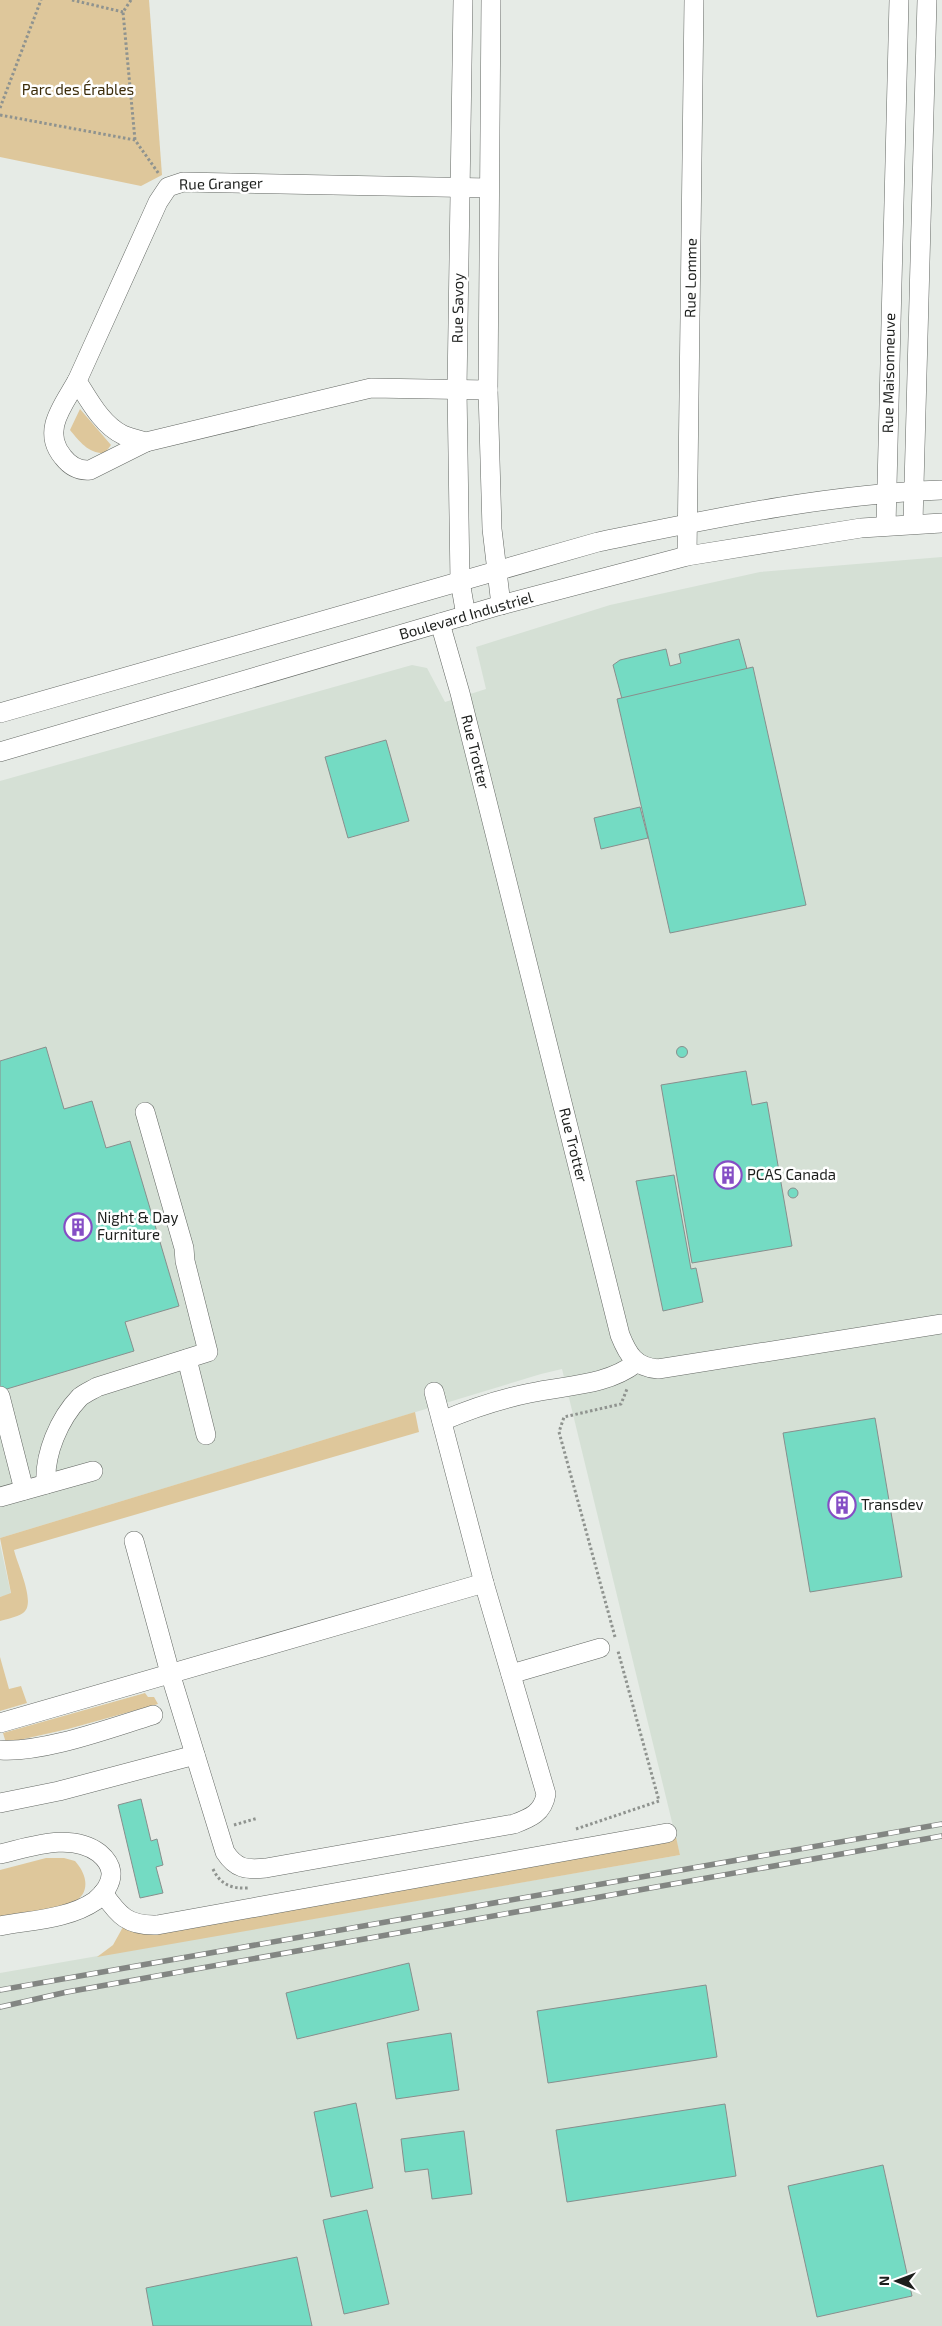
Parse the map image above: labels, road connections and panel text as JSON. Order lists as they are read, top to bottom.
{
  "streets": {
    "street": [
      "Rue Granger",
      "Rue Lomme",
      "Rue Savoy",
      "Rue Maisonneuve",
      "Boulevard Industriel",
      "Rue Trotter"
    ]
  },
  "crossings": [
    ["Rue Granger", "Rue Savoy"],
    ["Rue Lomme", "Boulevard Industriel"],
    ["Rue Savoy", "Boulevard Industriel"],
    ["Rue Maisonneuve", "Boulevard Industriel"],
    ["Boulevard Industriel", "Rue Trotter"]
  ],
  "parks": ["Parc des Érables"],
  "places": {
    "building": ["PCAS Canada", "Night & Day Furniture", "Transdev"]
  },
  "north": "left"
}
